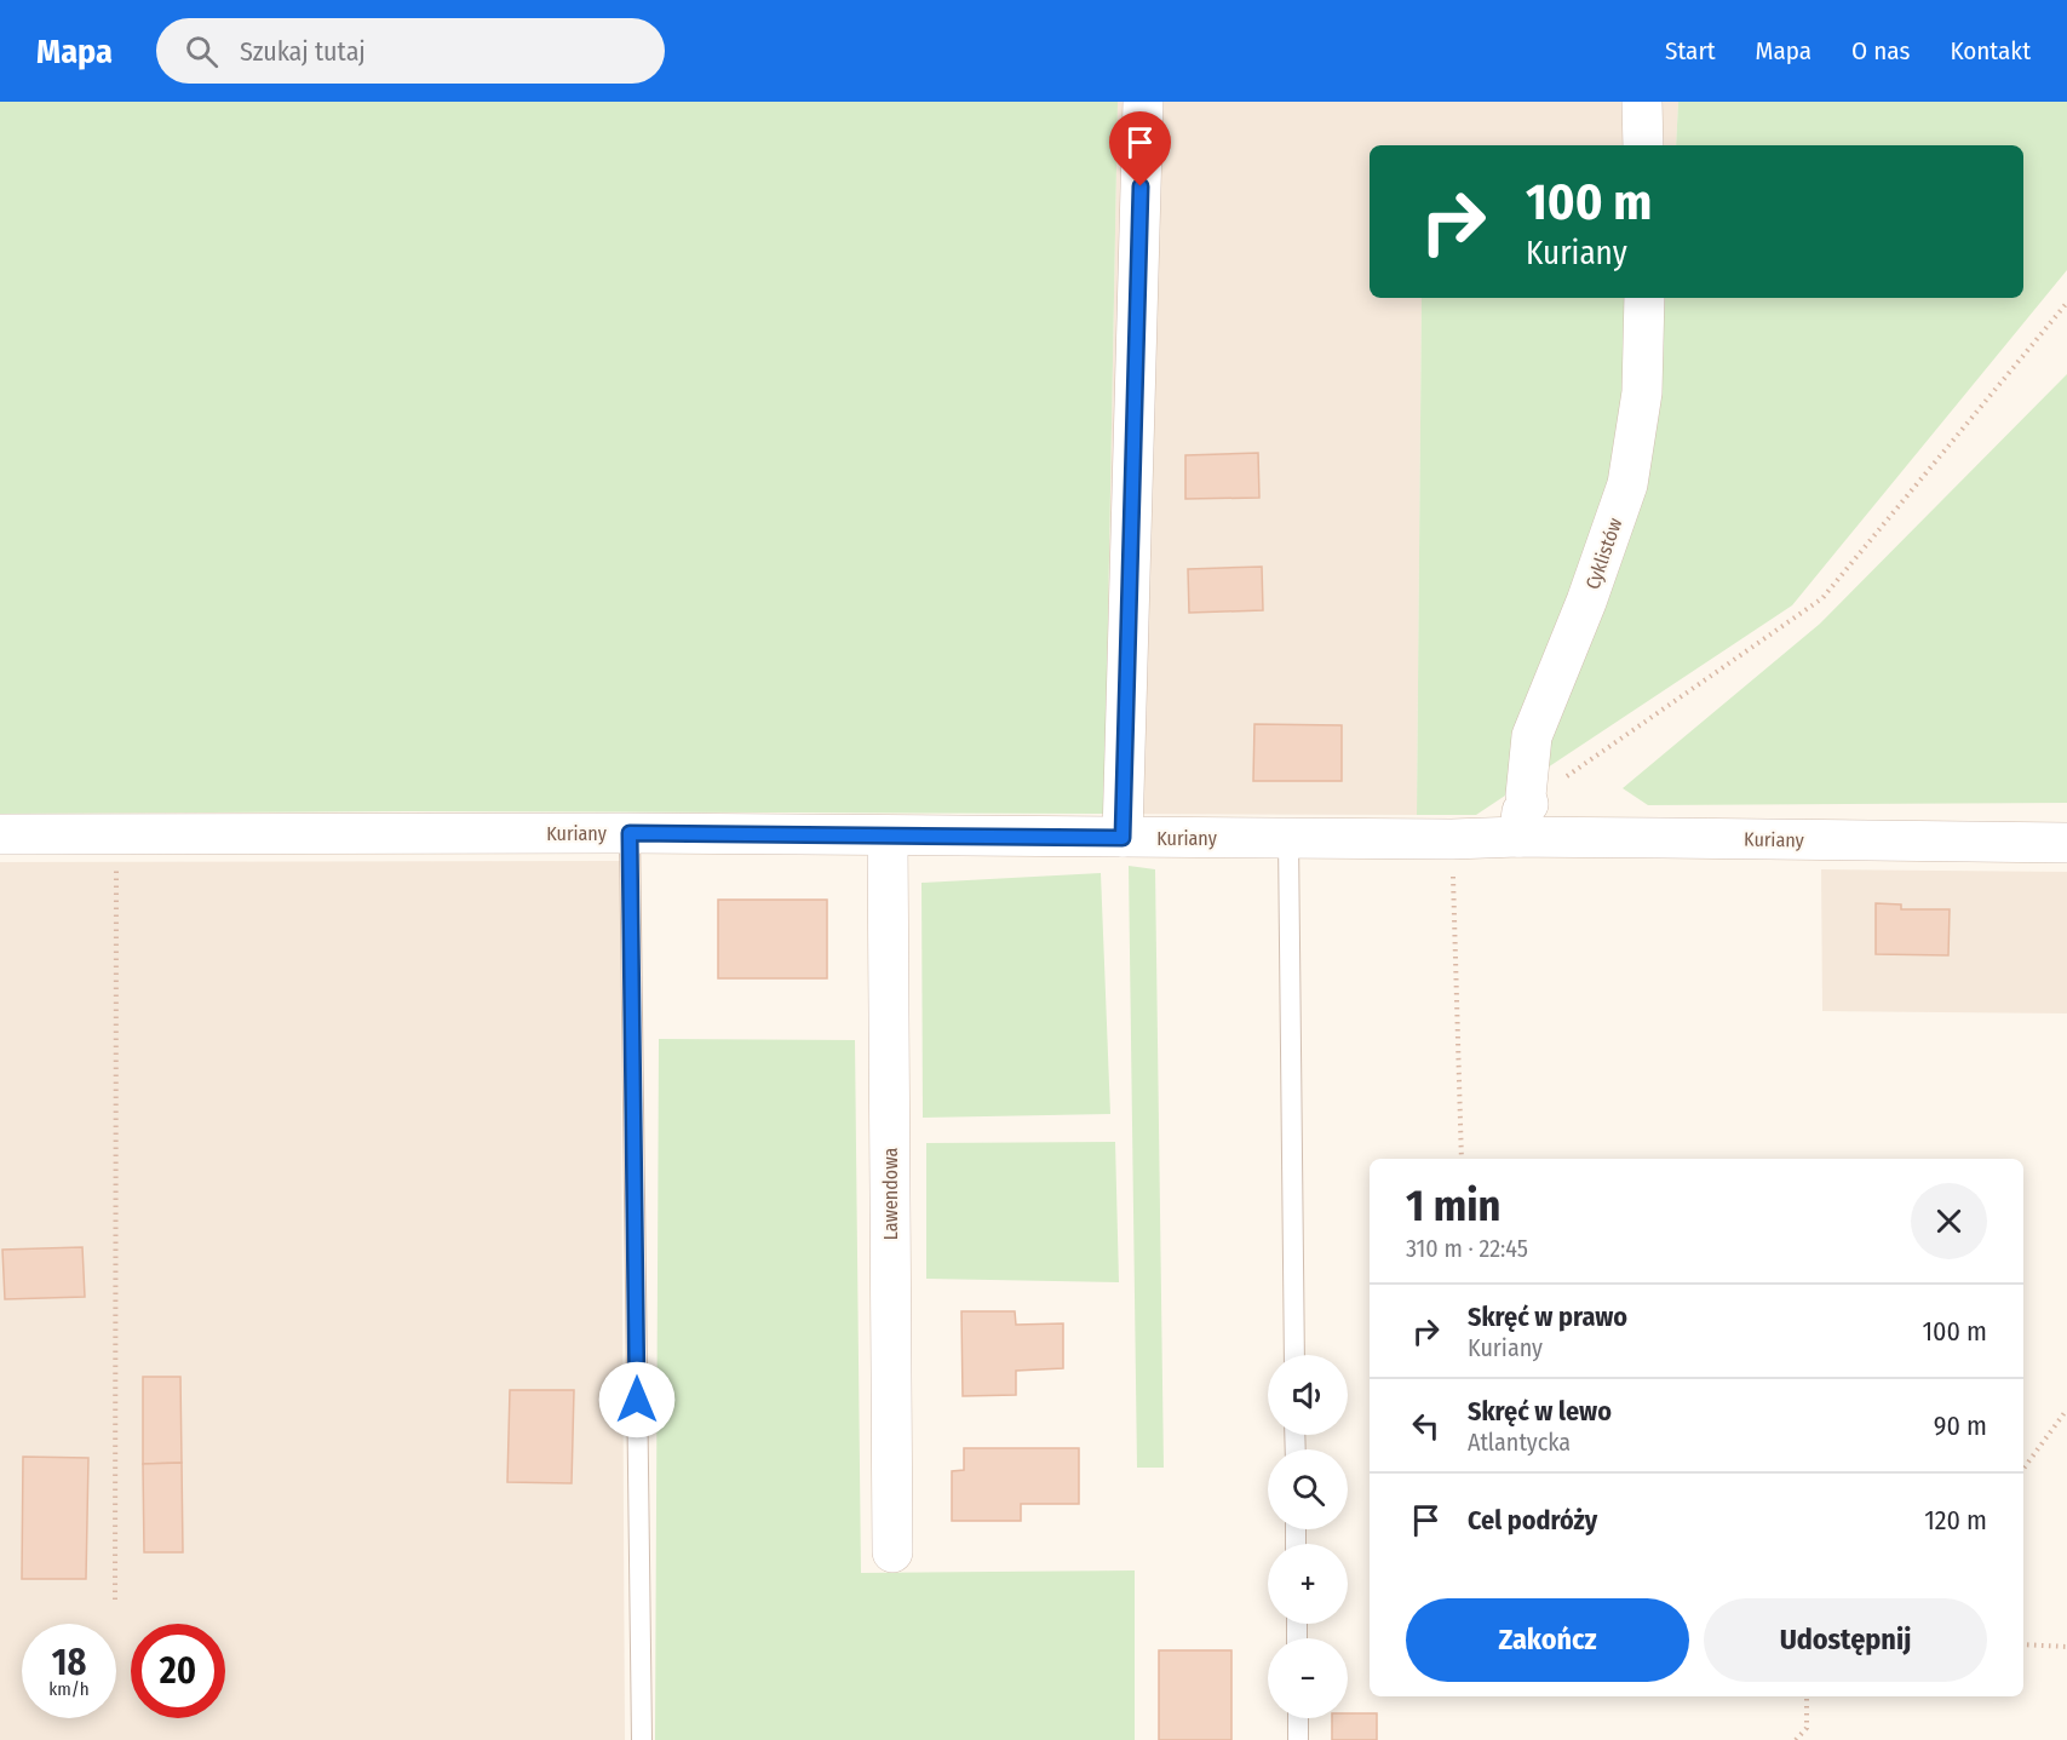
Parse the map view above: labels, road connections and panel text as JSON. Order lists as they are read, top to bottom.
{
  "streets": {
    "street": ["Cyklistów", "Kuriany", "Lawendowa"]
  },
  "crossings": [
    ["Cyklistów", "Kuriany"],
    ["Kuriany", "Lawendowa"]
  ],
  "page": {
    "header": "Mapa",
    "search": "Szukaj tutaj",
    "nav": [
      "Start",
      "Mapa",
      "O nas",
      "Kontakt"
    ],
    "turn": ["100 m", "Kuriany"],
    "heading": ["1 min", "310 m · 22:45"],
    "list": [
      {
        "name": "Skręć w prawo",
        "note": "Kuriany",
        "value": "100 m"
      },
      {
        "name": "Skręć w lewo",
        "note": "Atlantycka",
        "value": "90 m"
      },
      {
        "name": "Cel podróży",
        "value": "120 m"
      }
    ],
    "map_buttons": ["+", "−"],
    "buttons": ["Zakończ", "Udostępnij"],
    "speed": "18 km/h",
    "limit": "20"
  }
}
